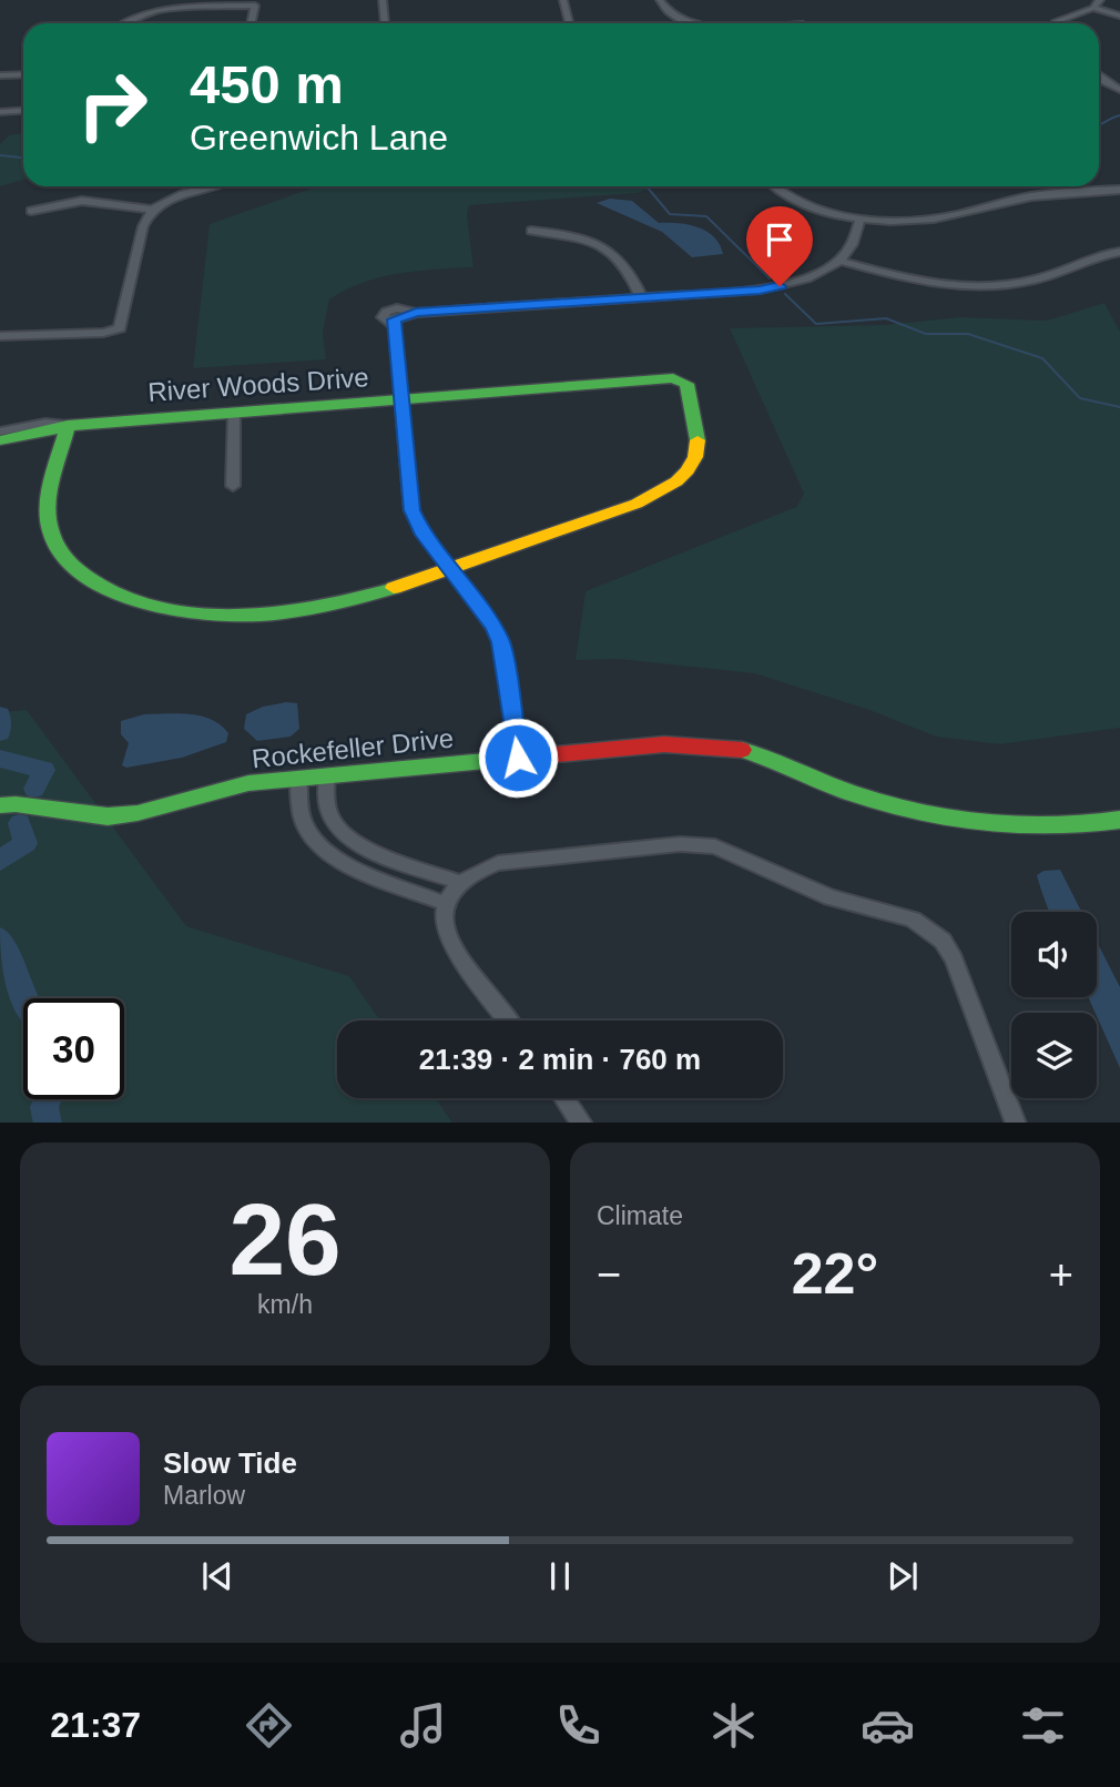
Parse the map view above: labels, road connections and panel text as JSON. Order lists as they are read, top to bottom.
{
  "streets": {
    "street": ["River Woods Drive", "Rockefeller Drive"]
  },
  "page": {
    "turn": ["450 m", "Greenwich Lane"],
    "limit": "30",
    "trip": "21:39 · 2 min · 760 m",
    "tile": [
      ["26", "km/h"],
      "Climate"
    ],
    "heat": ["−", "22°", "+"],
    "song": ["Slow Tide", "Marlow"],
    "tabs": "21:37"
  }
}
